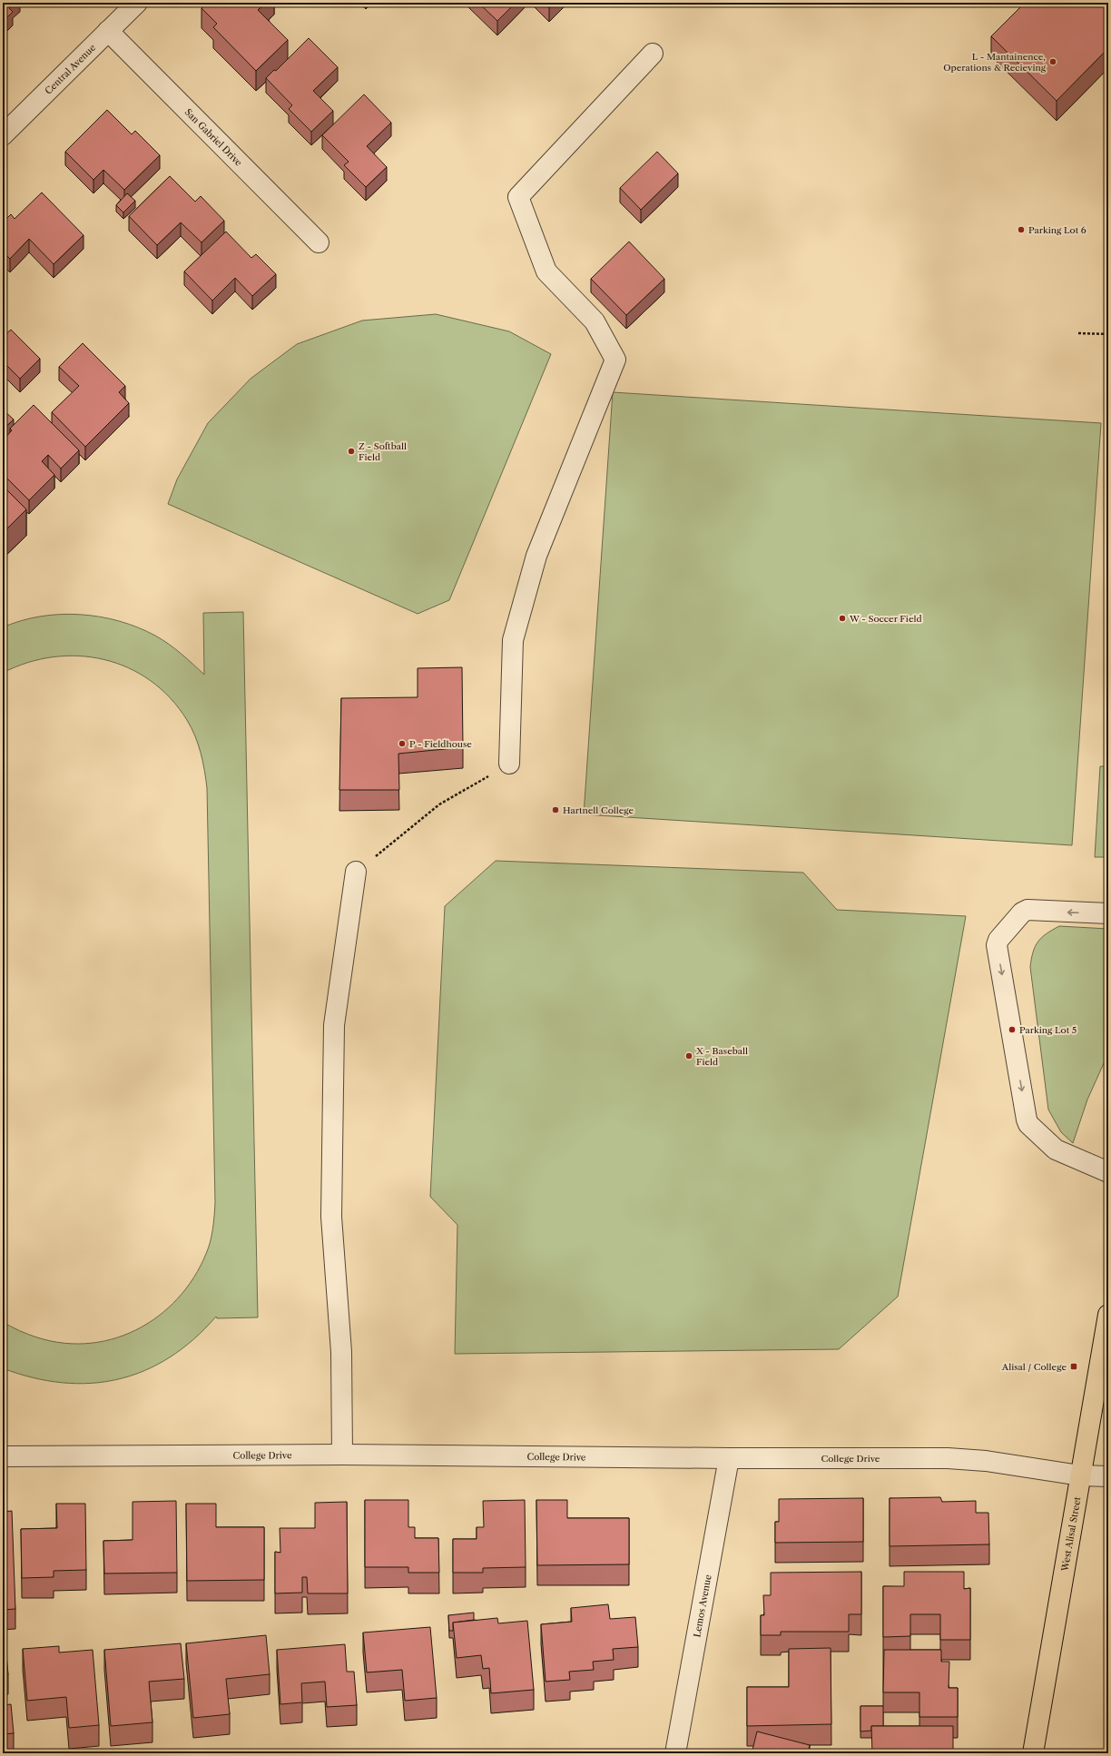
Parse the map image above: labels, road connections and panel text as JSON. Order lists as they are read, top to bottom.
{
  "streets": {
    "main road": ["West Alisal Street"],
    "street": [
      "Central Avenue",
      "San Gabriel Drive",
      "College Drive",
      "Lemos Avenue"
    ]
  },
  "crossings": [
    ["Central Avenue", "San Gabriel Drive"],
    ["College Drive", "West Alisal Street"],
    ["College Drive", "Lemos Avenue"]
  ],
  "places": {
    "other": [
      "L - Mantainence, Operations & Recieving",
      "Parking Lot 6",
      "Z - Softball Field",
      "W - Soccer Field",
      "P - Fieldhouse",
      "Hartnell College",
      "Parking Lot 5",
      "X - Baseball Field"
    ],
    "transit": ["Alisal / College"]
  }
}
